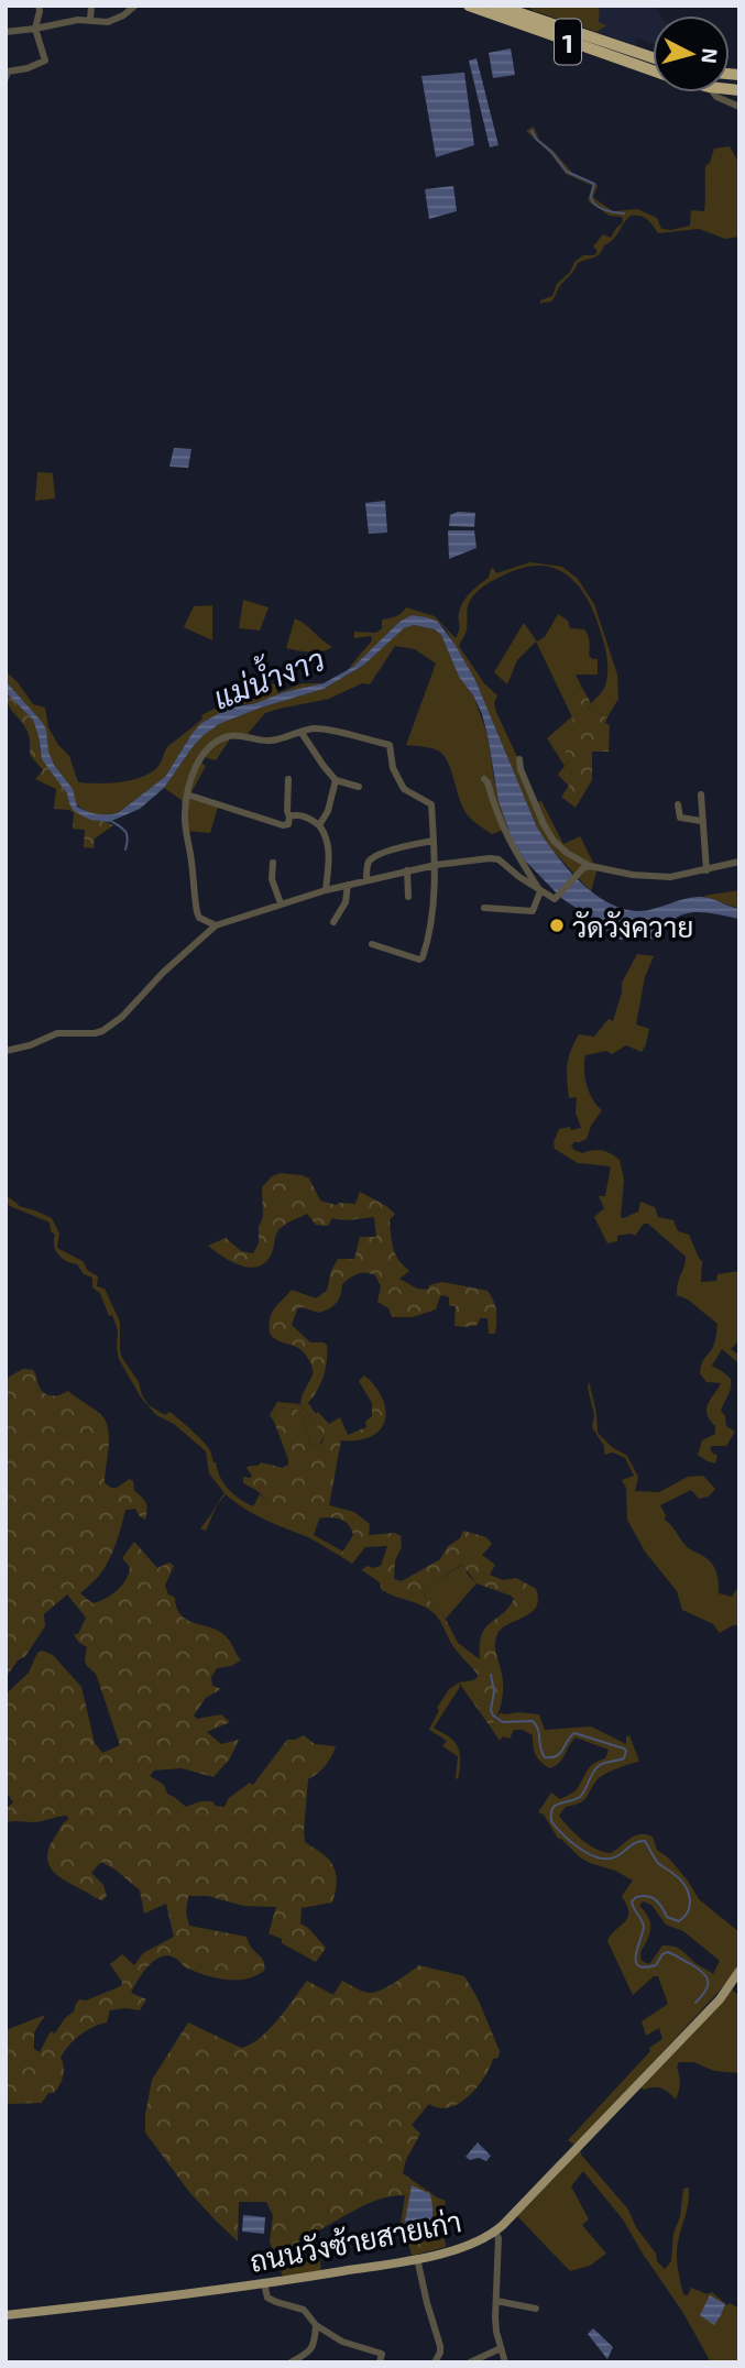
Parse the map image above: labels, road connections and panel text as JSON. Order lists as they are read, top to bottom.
{
  "streets": {
    "highway": ["1"],
    "main road": ["ถนนวังซ้ายสายเก่า"]
  },
  "water": ["แม่น้ำงาว"],
  "places": ["วัดวังควาย"],
  "north": "right"
}
